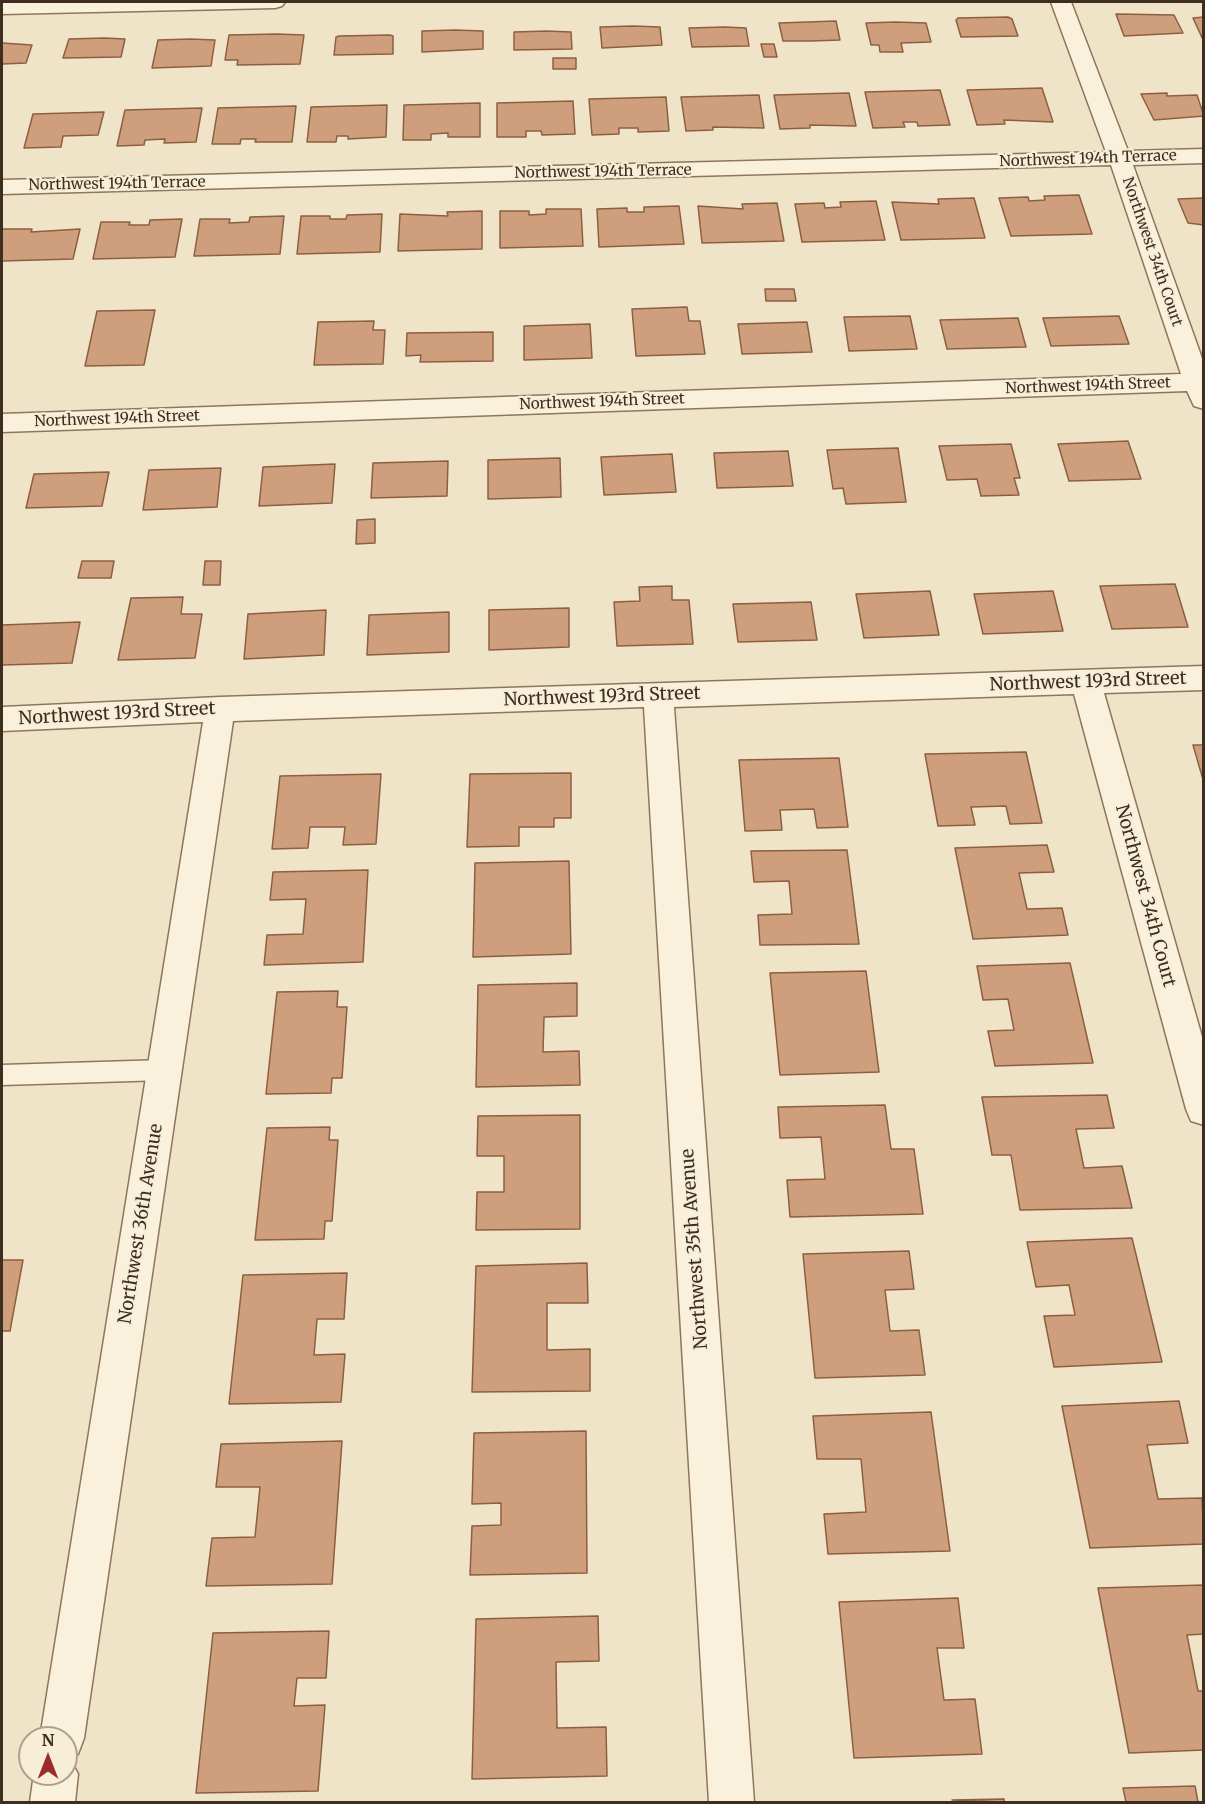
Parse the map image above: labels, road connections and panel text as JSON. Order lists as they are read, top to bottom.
{
  "streets": {
    "street": [
      "Northwest 194th Terrace",
      "Northwest 34th Court",
      "Northwest 194th Street",
      "Northwest 193rd Street",
      "Northwest 36th Avenue",
      "Northwest 35th Avenue"
    ]
  },
  "crossings": [
    ["Northwest 194th Terrace", "Northwest 34th Court"],
    ["Northwest 34th Court", "Northwest 194th Street"],
    ["Northwest 34th Court", "Northwest 193rd Street"],
    ["Northwest 193rd Street", "Northwest 36th Avenue"],
    ["Northwest 193rd Street", "Northwest 35th Avenue"]
  ],
  "north": "top"
}
